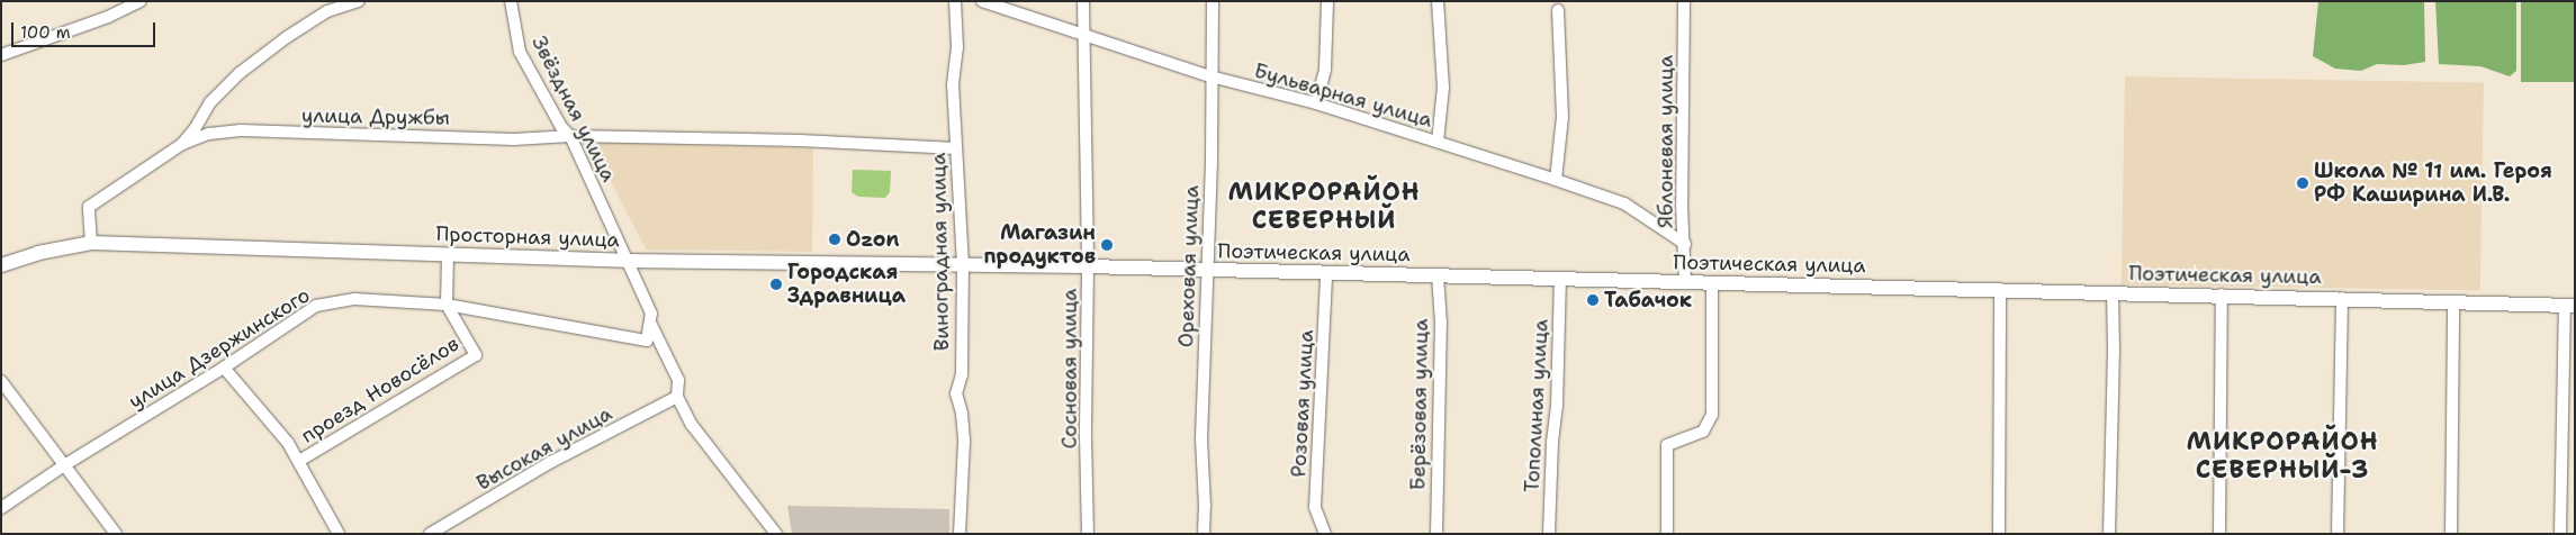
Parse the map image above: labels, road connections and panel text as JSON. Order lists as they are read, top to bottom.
{
  "streets": {
    "street": [
      "Бульварная улица",
      "Звёздная улица",
      "улица Дружбы",
      "Яблоневая улица",
      "Просторная улица",
      "Виноградная улица",
      "Поэтическая улица",
      "Ореховая улица",
      "улица Дзержинского",
      "Сосновая улица",
      "проезд Новосёлов",
      "Розовая улица",
      "Берёзовая улица",
      "Тополиная улица",
      "Высокая улица"
    ]
  },
  "crossings": [
    ["Бульварная улица", "Яблоневая улица"],
    ["Бульварная улица", "Ореховая улица"],
    ["Бульварная улица", "Сосновая улица"],
    ["Звёздная улица", "улица Дружбы"],
    ["Звёздная улица", "Просторная улица"],
    ["Звёздная улица", "улица Дзержинского"],
    ["Звёздная улица", "Высокая улица"],
    ["улица Дружбы", "Виноградная улица"],
    ["Яблоневая улица", "Поэтическая улица"],
    ["Просторная улица", "Виноградная улица"],
    ["Просторная улица", "Поэтическая улица"],
    ["Просторная улица", "проезд Новосёлов"],
    ["Виноградная улица", "Поэтическая улица"],
    ["Поэтическая улица", "Ореховая улица"],
    ["Поэтическая улица", "Сосновая улица"],
    ["Поэтическая улица", "Розовая улица"],
    ["Поэтическая улица", "Берёзовая улица"],
    ["Поэтическая улица", "Тополиная улица"],
    ["улица Дзержинского", "проезд Новосёлов"]
  ],
  "districts": ["МИКРОРАЙОН СЕВЕРНЫЙ", "МИКРОРАЙОН СЕВЕРНЫЙ-3"],
  "places": [
    "Школа № 11 им. Героя РФ Каширина И.В.",
    "Ozon",
    "Магазин продуктов",
    "Городская Здравница",
    "Табачок"
  ],
  "scale_bar": "100 m"
}
